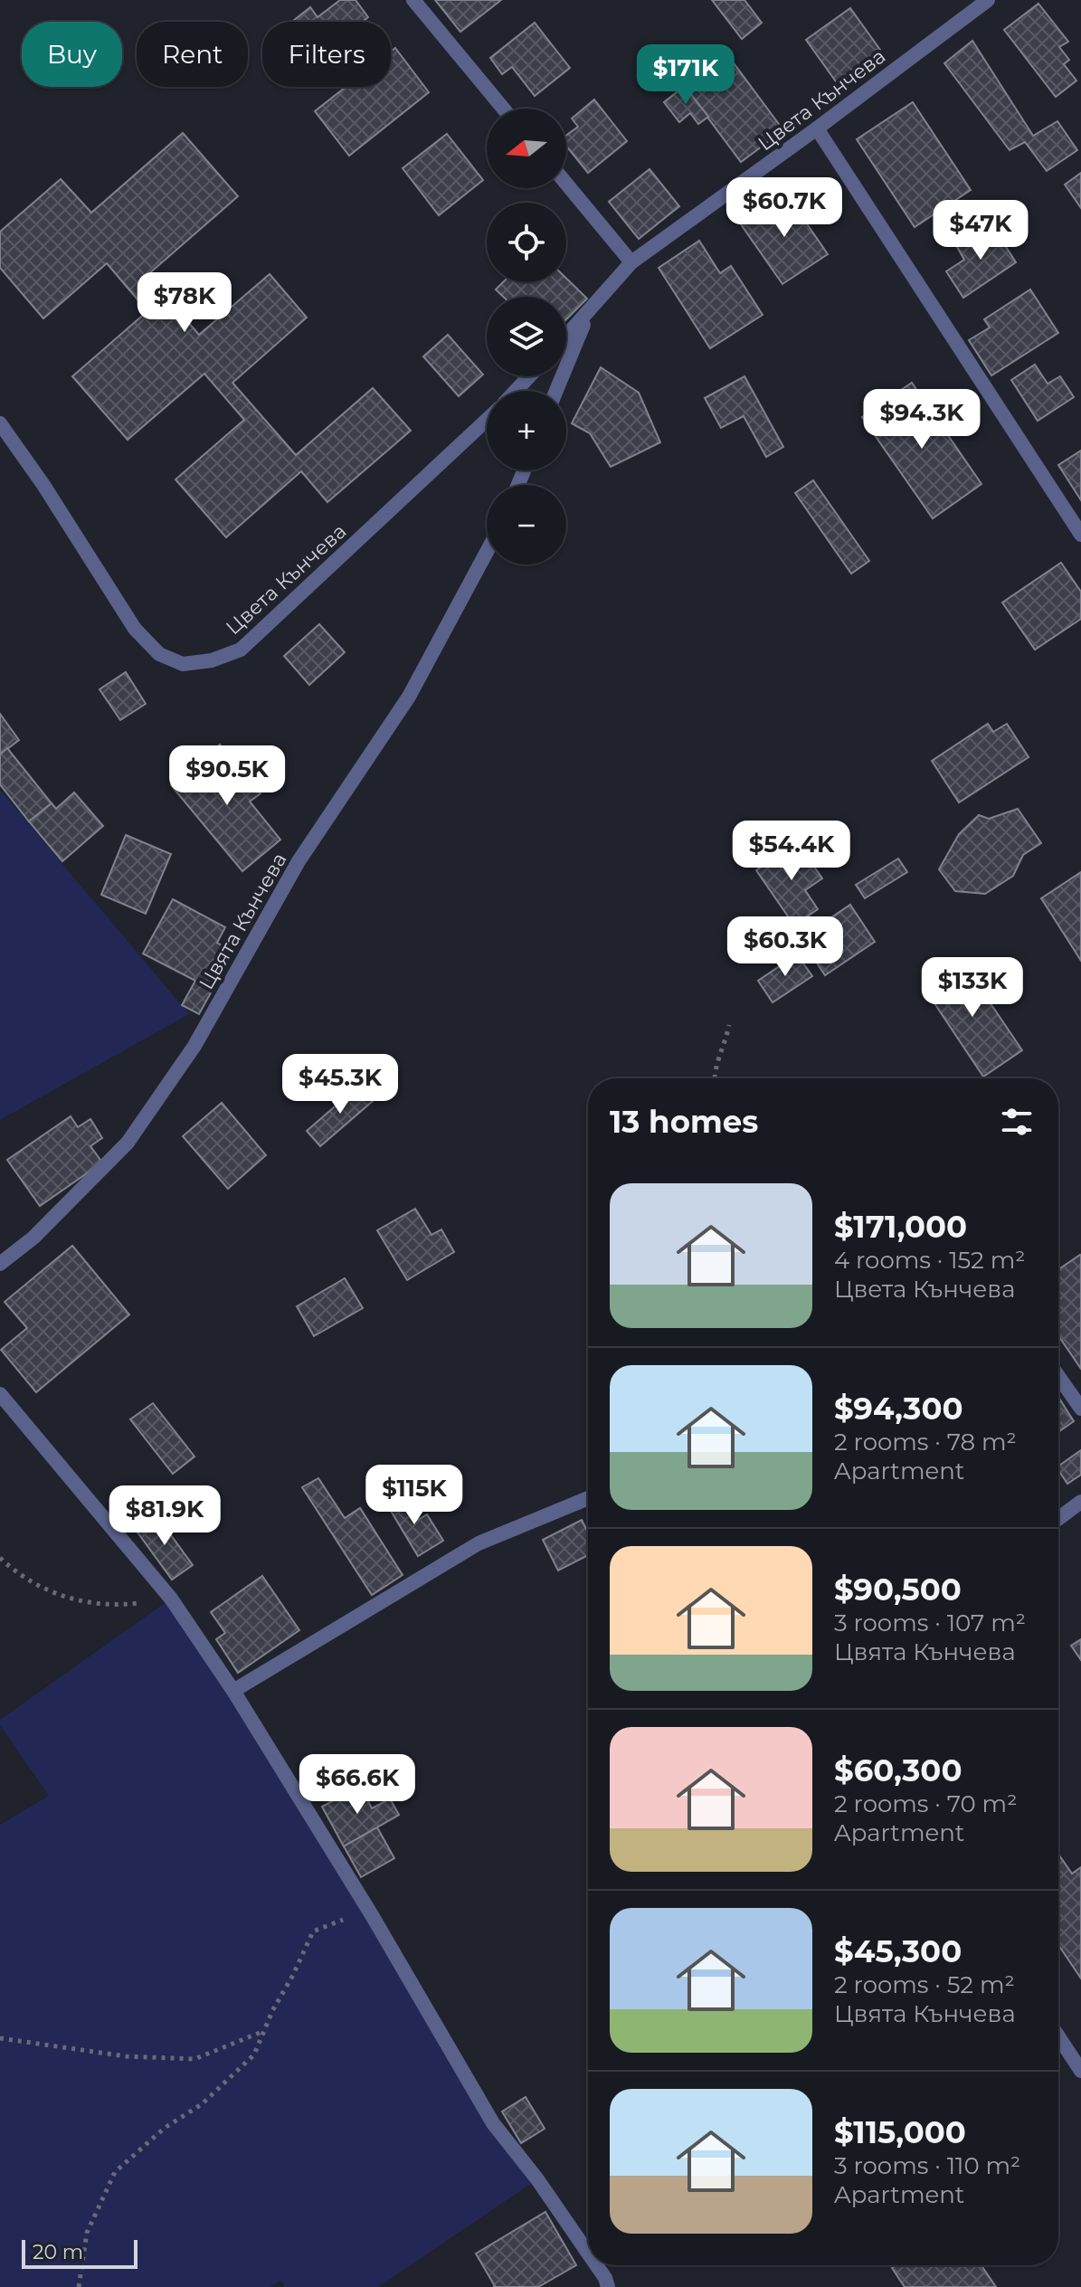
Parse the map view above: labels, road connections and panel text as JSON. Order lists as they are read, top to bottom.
{
  "streets": {
    "street": ["Цвета Кънчева", "Цвята Кънчева"]
  },
  "scale_bar": "20 m",
  "north": "left",
  "page": {
    "chip": ["Buy", "Rent", "Filters"],
    "price": [
      "$171K",
      "$60.7K",
      "$47K",
      "$78K",
      "$94.3K",
      "$90.5K",
      "$54.4K",
      "$60.3K",
      "$133K",
      "$45.3K",
      "$115K",
      "$81.9K",
      "$66.6K"
    ],
    "map_buttons": ["+", "−"],
    "heading": "13 homes",
    "list": [
      {
        "name": "$171,000",
        "note": "4 rooms · 152 m² · Цвета Кънчева"
      },
      {
        "name": "$94,300",
        "note": "2 rooms · 78 m² · Apartment"
      },
      {
        "name": "$90,500",
        "note": "3 rooms · 107 m² · Цвята Кънчева"
      },
      {
        "name": "$60,300",
        "note": "2 rooms · 70 m² · Apartment"
      },
      {
        "name": "$45,300",
        "note": "2 rooms · 52 m² · Цвята Кънчева"
      },
      {
        "name": "$115,000",
        "note": "3 rooms · 110 m² · Apartment"
      }
    ],
    "scale": "20 m"
  }
}
